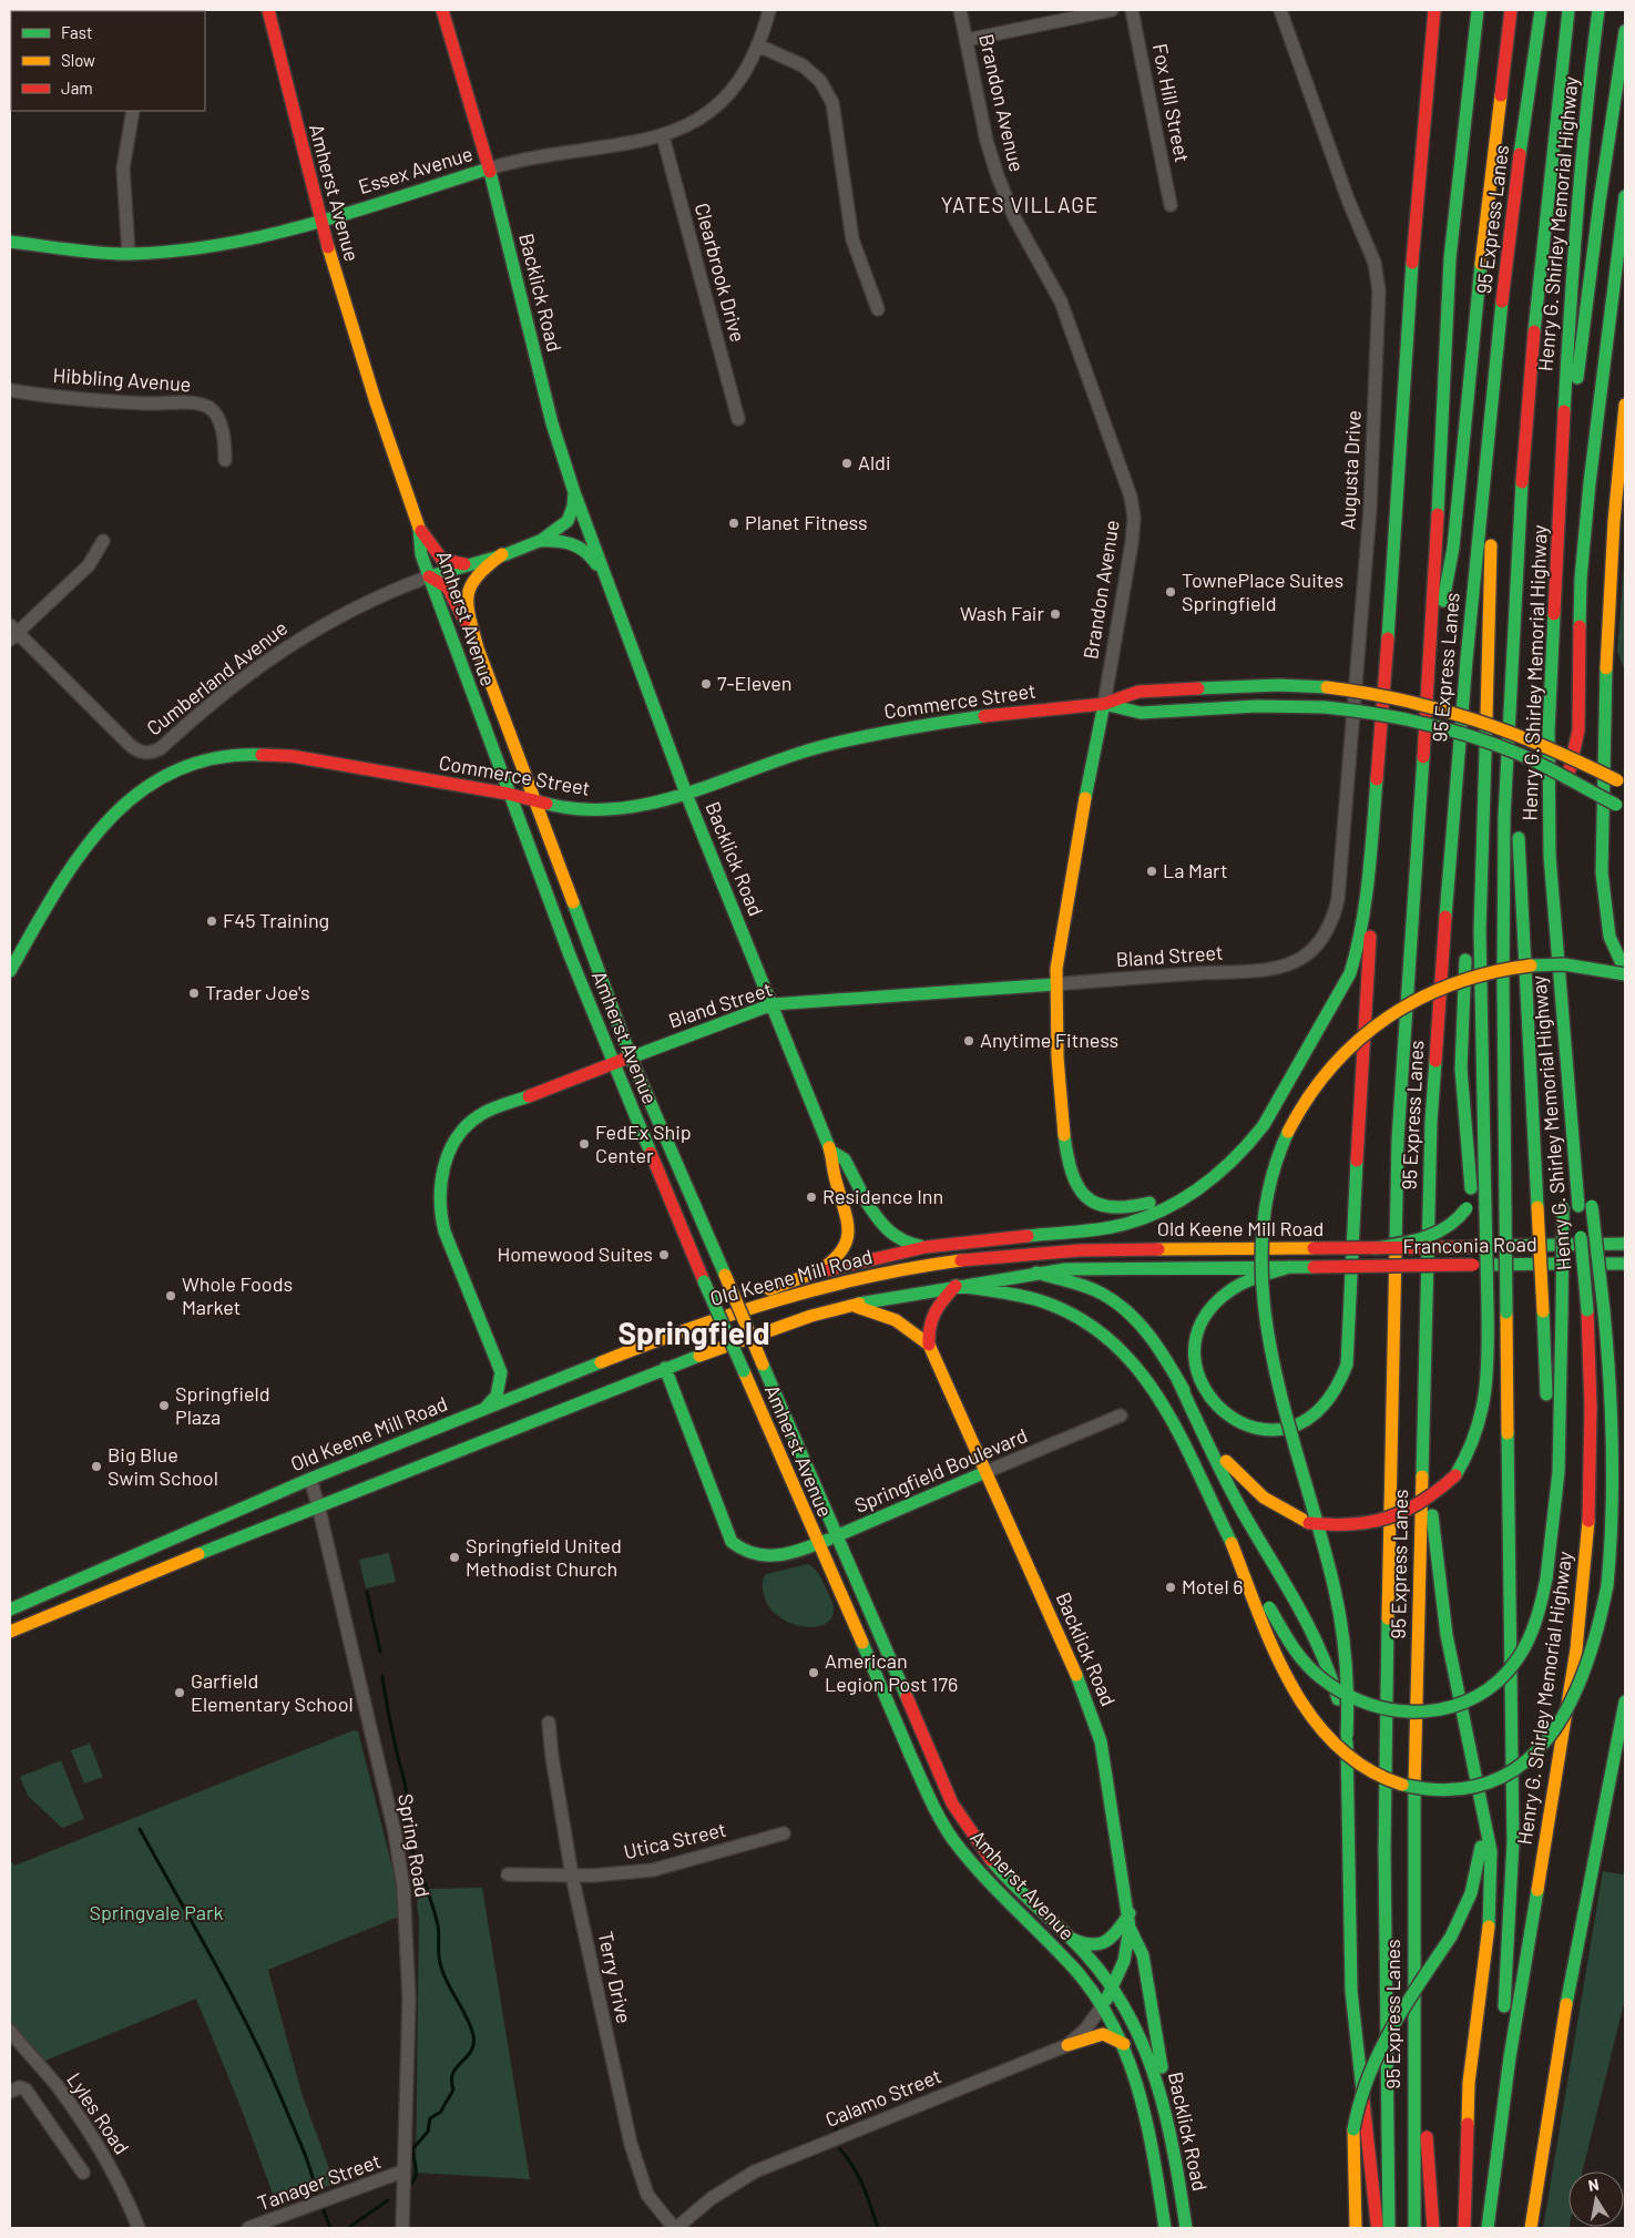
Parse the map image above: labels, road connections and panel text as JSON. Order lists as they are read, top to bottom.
{
  "streets": {
    "main road": [
      "Brandon Avenue",
      "Essex Avenue",
      "Amherst Avenue",
      "95 Express Lanes",
      "Henry G. Shirley Memorial Highway",
      "Backlick Road",
      "Cumberland Avenue",
      "Commerce Street",
      "Bland Street",
      "Old Keene Mill Road",
      "Franconia Road",
      "Springfield Boulevard"
    ],
    "street": [
      "Fox Hill Street",
      "Clearbrook Drive",
      "Hibbling Avenue",
      "Augusta Drive",
      "Utica Street",
      "Spring Road",
      "Terry Drive",
      "Calamo Street",
      "Lyles Road",
      "Tanager Street"
    ]
  },
  "crossings": [
    ["Brandon Avenue", "Commerce Street"],
    ["Brandon Avenue", "Bland Street"],
    ["Essex Avenue", "Amherst Avenue"],
    ["Essex Avenue", "Clearbrook Drive"],
    ["Essex Avenue", "Backlick Road"],
    ["Amherst Avenue", "Backlick Road"],
    ["Amherst Avenue", "Cumberland Avenue"],
    ["Amherst Avenue", "Commerce Street"],
    ["Amherst Avenue", "Bland Street"],
    ["Amherst Avenue", "Springfield Boulevard"],
    ["Amherst Avenue", "Calamo Street"],
    ["Backlick Road", "Cumberland Avenue"],
    ["Backlick Road", "Commerce Street"],
    ["Backlick Road", "Bland Street"],
    ["Backlick Road", "Springfield Boulevard"],
    ["Backlick Road", "Calamo Street"],
    ["Augusta Drive", "Bland Street"],
    ["Old Keene Mill Road", "Franconia Road"],
    ["Old Keene Mill Road", "Springfield Boulevard"],
    ["Old Keene Mill Road", "Spring Road"],
    ["Utica Street", "Terry Drive"],
    ["Spring Road", "Tanager Street"],
    ["Terry Drive", "Calamo Street"]
  ],
  "districts": ["YATES VILLAGE", "Springfield"],
  "parks": ["Springvale Park"],
  "places": [
    "Aldi",
    "Planet Fitness",
    "TownePlace Suites Springfield",
    "Wash Fair",
    "7-Eleven",
    "La Mart",
    "F45 Training",
    "Trader Joe's",
    "Anytime Fitness",
    "FedEx Ship Center",
    "Residence Inn",
    "Homewood Suites",
    "Whole Foods Market",
    "Springfield Plaza",
    "Big Blue Swim School",
    "Springfield United Methodist Church",
    "Motel 6",
    "American Legion Post 176",
    "Garfield Elementary School"
  ],
  "legend": ["Fast", "Slow", "Jam"],
  "north": "top"
}
